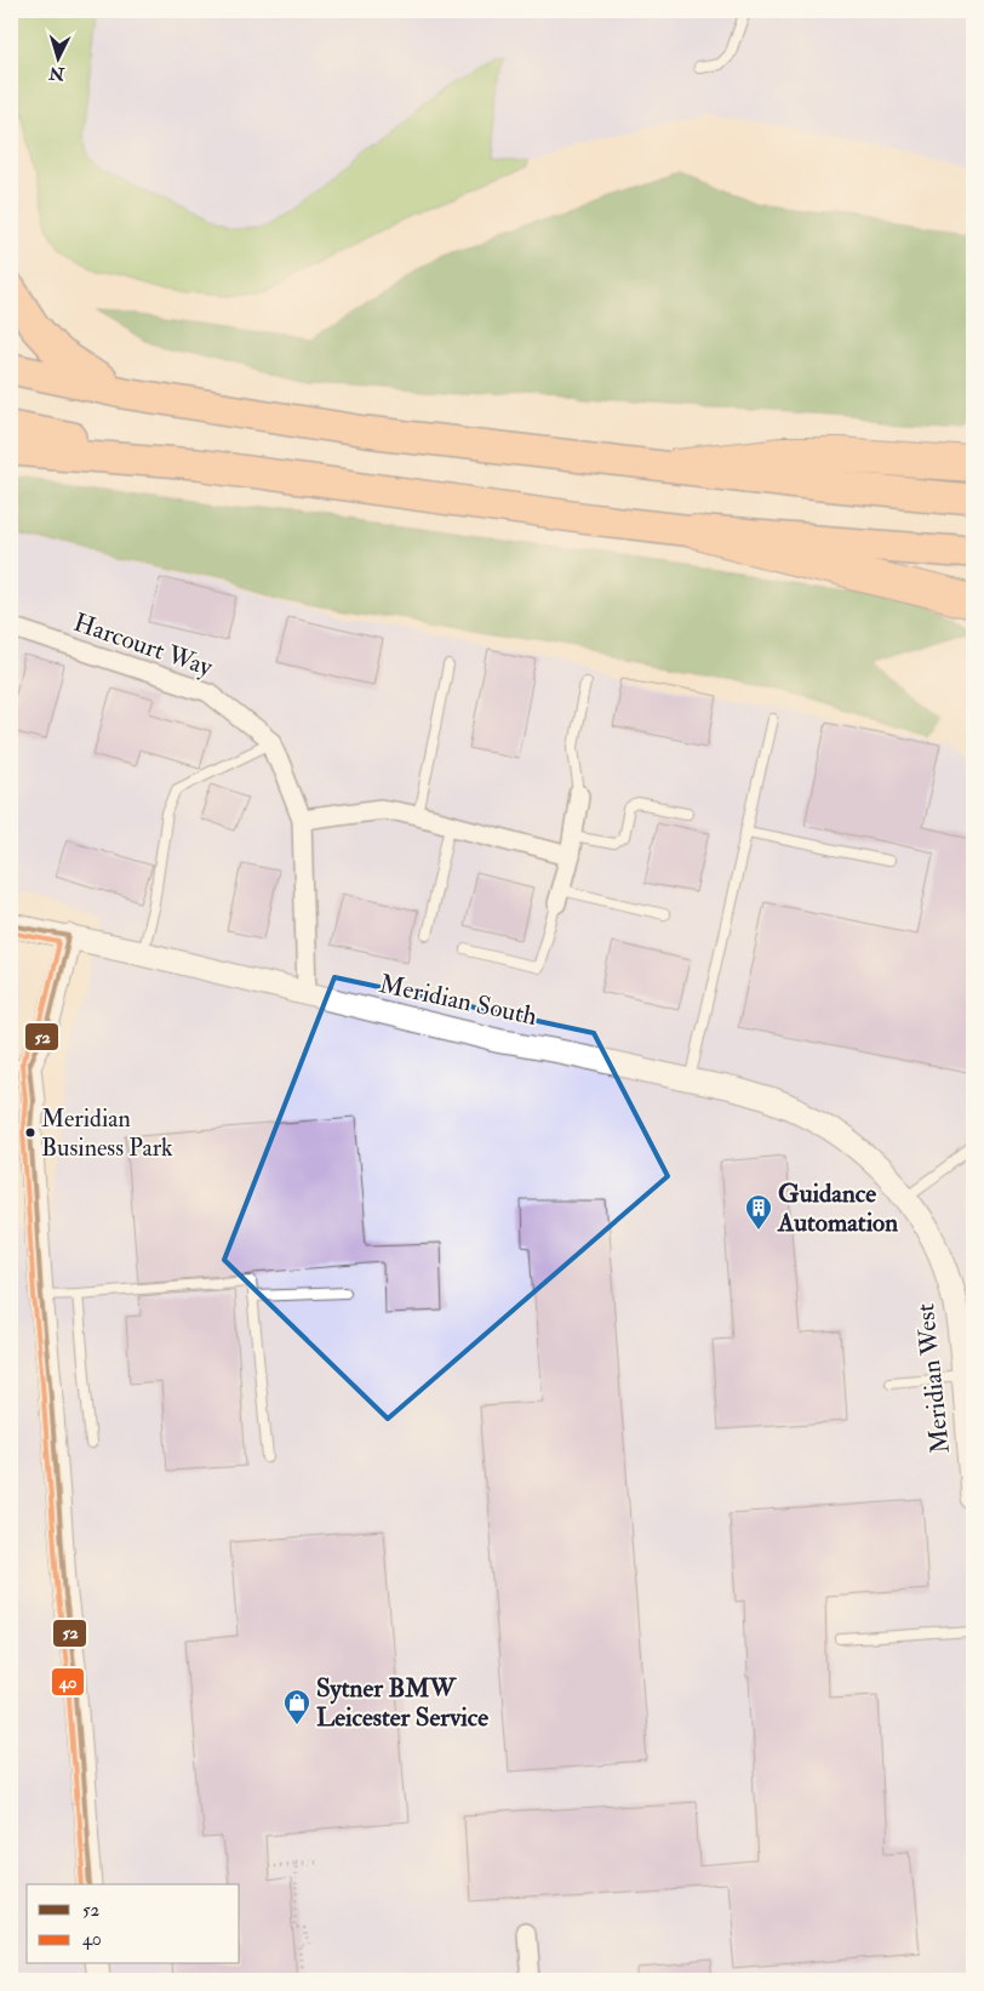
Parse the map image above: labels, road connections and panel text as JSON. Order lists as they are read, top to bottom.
{
  "streets": {
    "street": ["Harcourt Way", "Meridian South", "Meridian West"]
  },
  "crossings": [
    ["Meridian South", "Meridian West"]
  ],
  "places": {
    "other": ["Meridian Business Park"],
    "building": ["Guidance Automation"],
    "shop": ["Sytner BMW Leicester Service"]
  },
  "lines": ["transit line 52", "transit line 40"],
  "legend": ["52", "40"],
  "north": "bottom"
}
